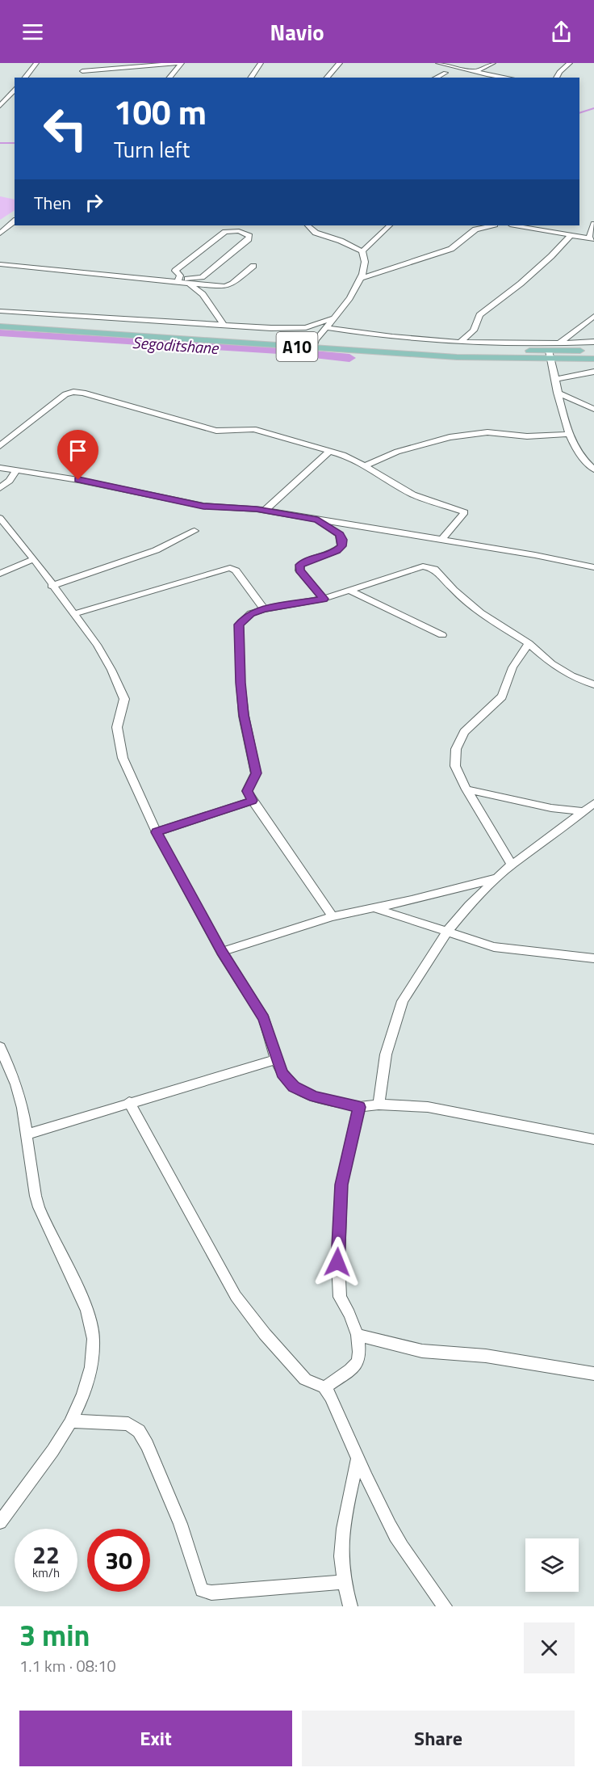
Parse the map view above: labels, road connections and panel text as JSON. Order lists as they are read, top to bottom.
{
  "streets": {
    "main road": ["A10"]
  },
  "water": ["Segoditshane"],
  "page": {
    "header": "Navio",
    "turn": ["100 m", "Turn left"],
    "then": "Then",
    "speed": "22 km/h",
    "limit": "30",
    "heading": ["3 min", "1.1 km · 08:10"],
    "buttons": ["Exit", "Share"]
  }
}
